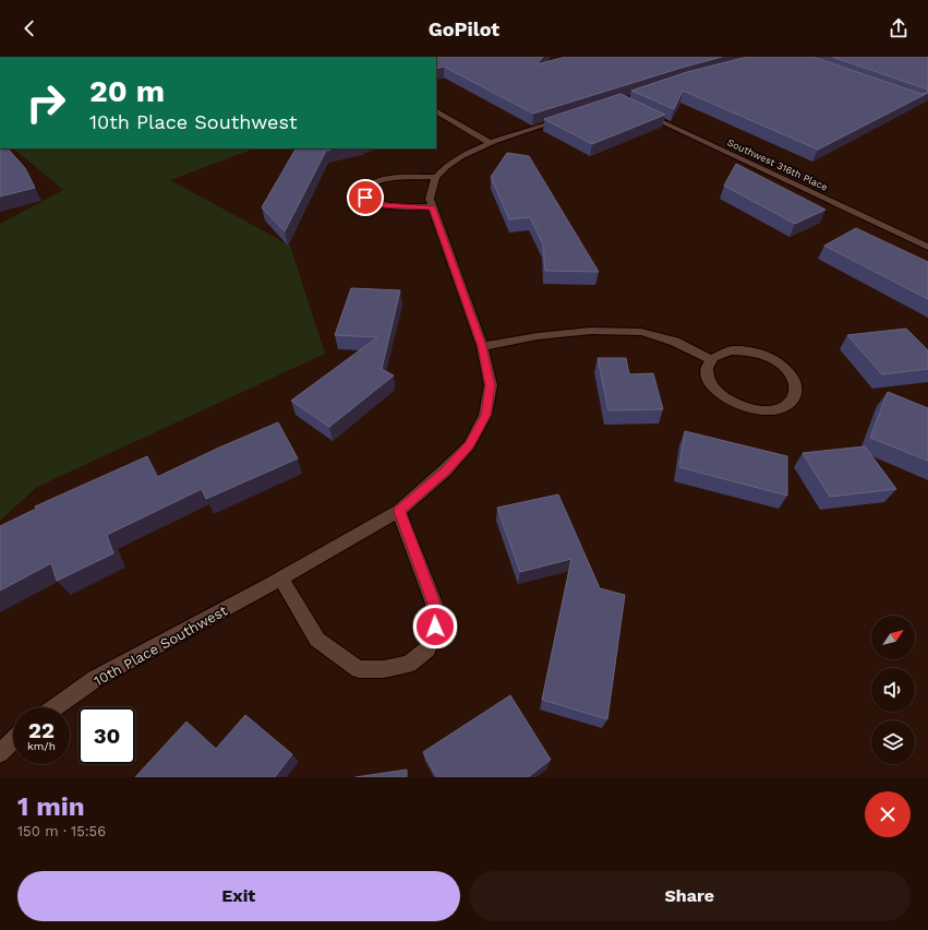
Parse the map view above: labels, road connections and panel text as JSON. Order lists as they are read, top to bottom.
{
  "streets": {
    "street": ["Southwest 316th Place", "10th Place Southwest"]
  },
  "north": "top right",
  "page": {
    "header": "GoPilot",
    "turn": ["20 m", "10th Place Southwest"],
    "speed": "22 km/h",
    "limit": "30",
    "heading": ["1 min", "150 m · 15:56"],
    "buttons": ["Exit", "Share"]
  }
}
